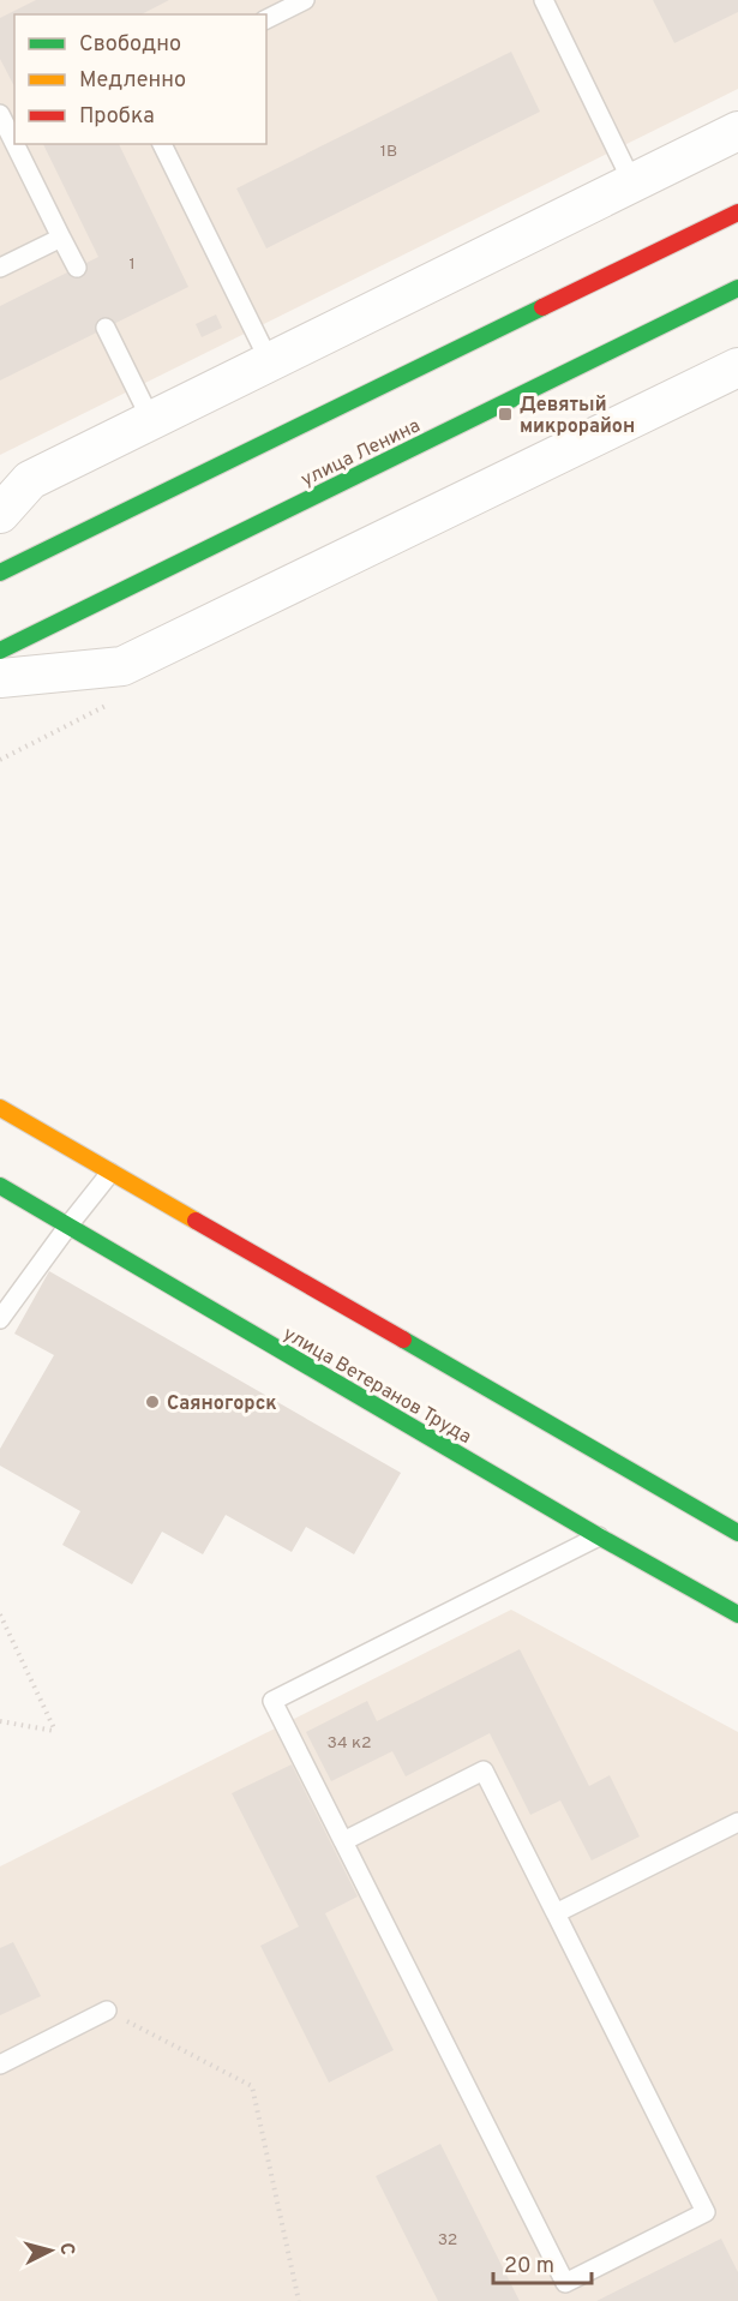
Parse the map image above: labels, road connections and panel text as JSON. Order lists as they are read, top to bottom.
{
  "streets": {
    "main road": ["улица Ленина", "улица Ветеранов Труда"]
  },
  "places": {
    "transit": ["Девятый микрорайон"],
    "other": ["Саяногорск"]
  },
  "house_numbers": [
    "1В",
    "1",
    "34 к2",
    "32"
  ],
  "legend": ["Свободно", "Медленно", "Пробка"],
  "scale_bar": "20 m",
  "north": "right"
}
